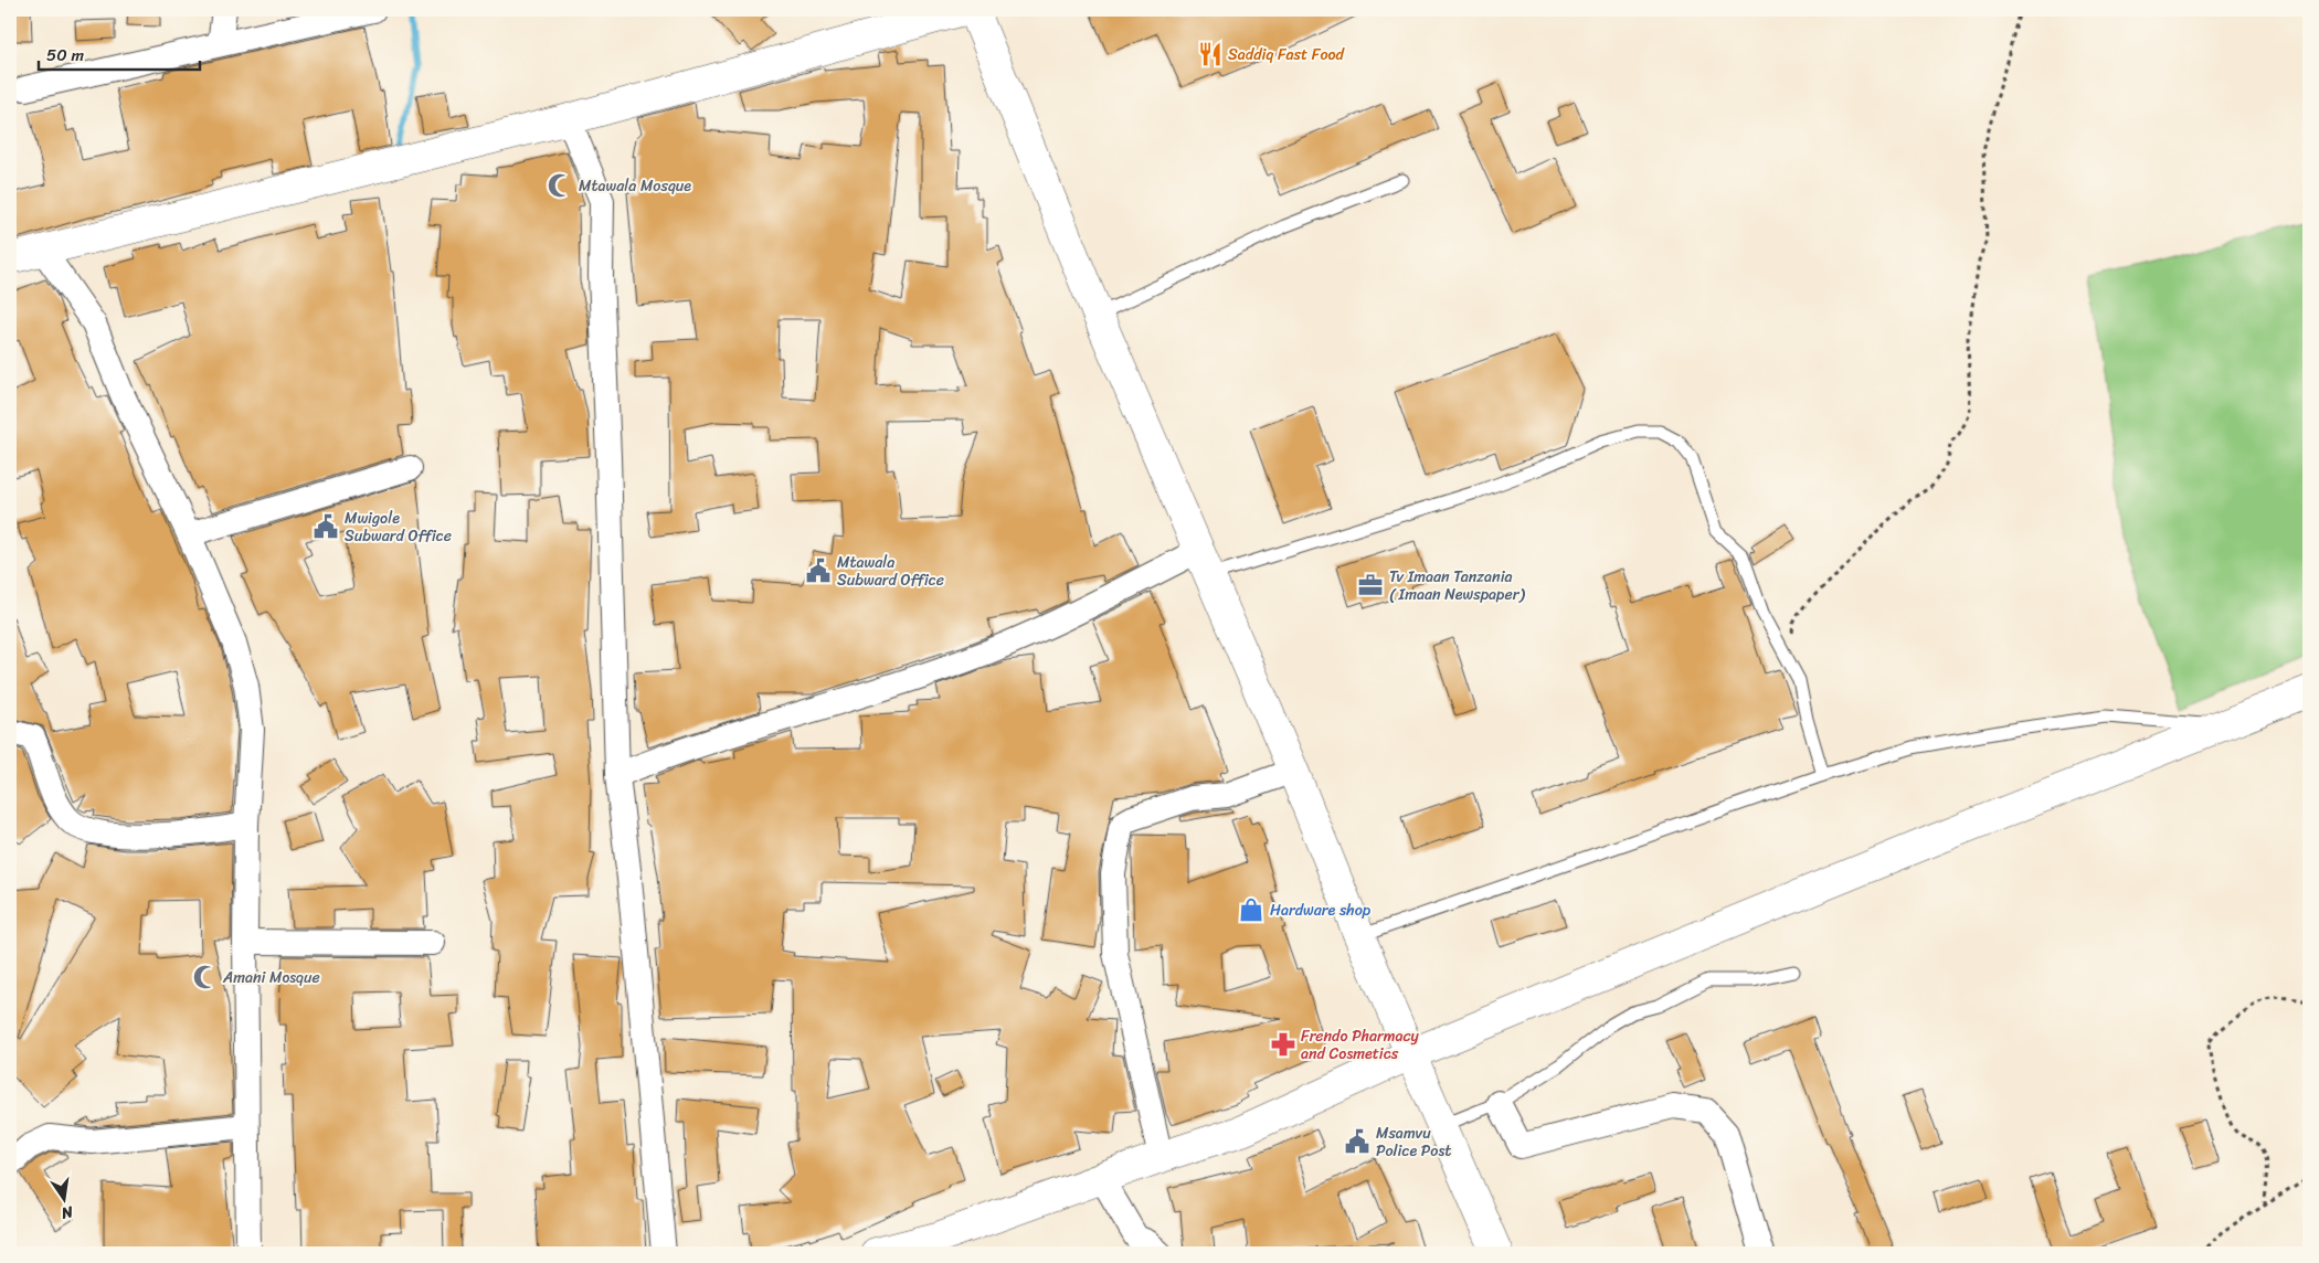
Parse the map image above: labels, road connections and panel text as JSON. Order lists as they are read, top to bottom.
{
  "places": {
    "restaurant": ["Saddiq Fast Food"],
    "mosque": ["Mtawala Mosque", "Amani Mosque"],
    "public building": ["Mwigole Subward Office", "Mtawala Subward Office", "Msamvu Police Post"],
    "office": ["Tv Imaan Tanzania ( Imaan Newspaper)"],
    "shop": ["Hardware shop"],
    "pharmacy": ["Frendo Pharmacy and Cosmetics"]
  },
  "scale_bar": "50 m",
  "north": "bottom"
}
